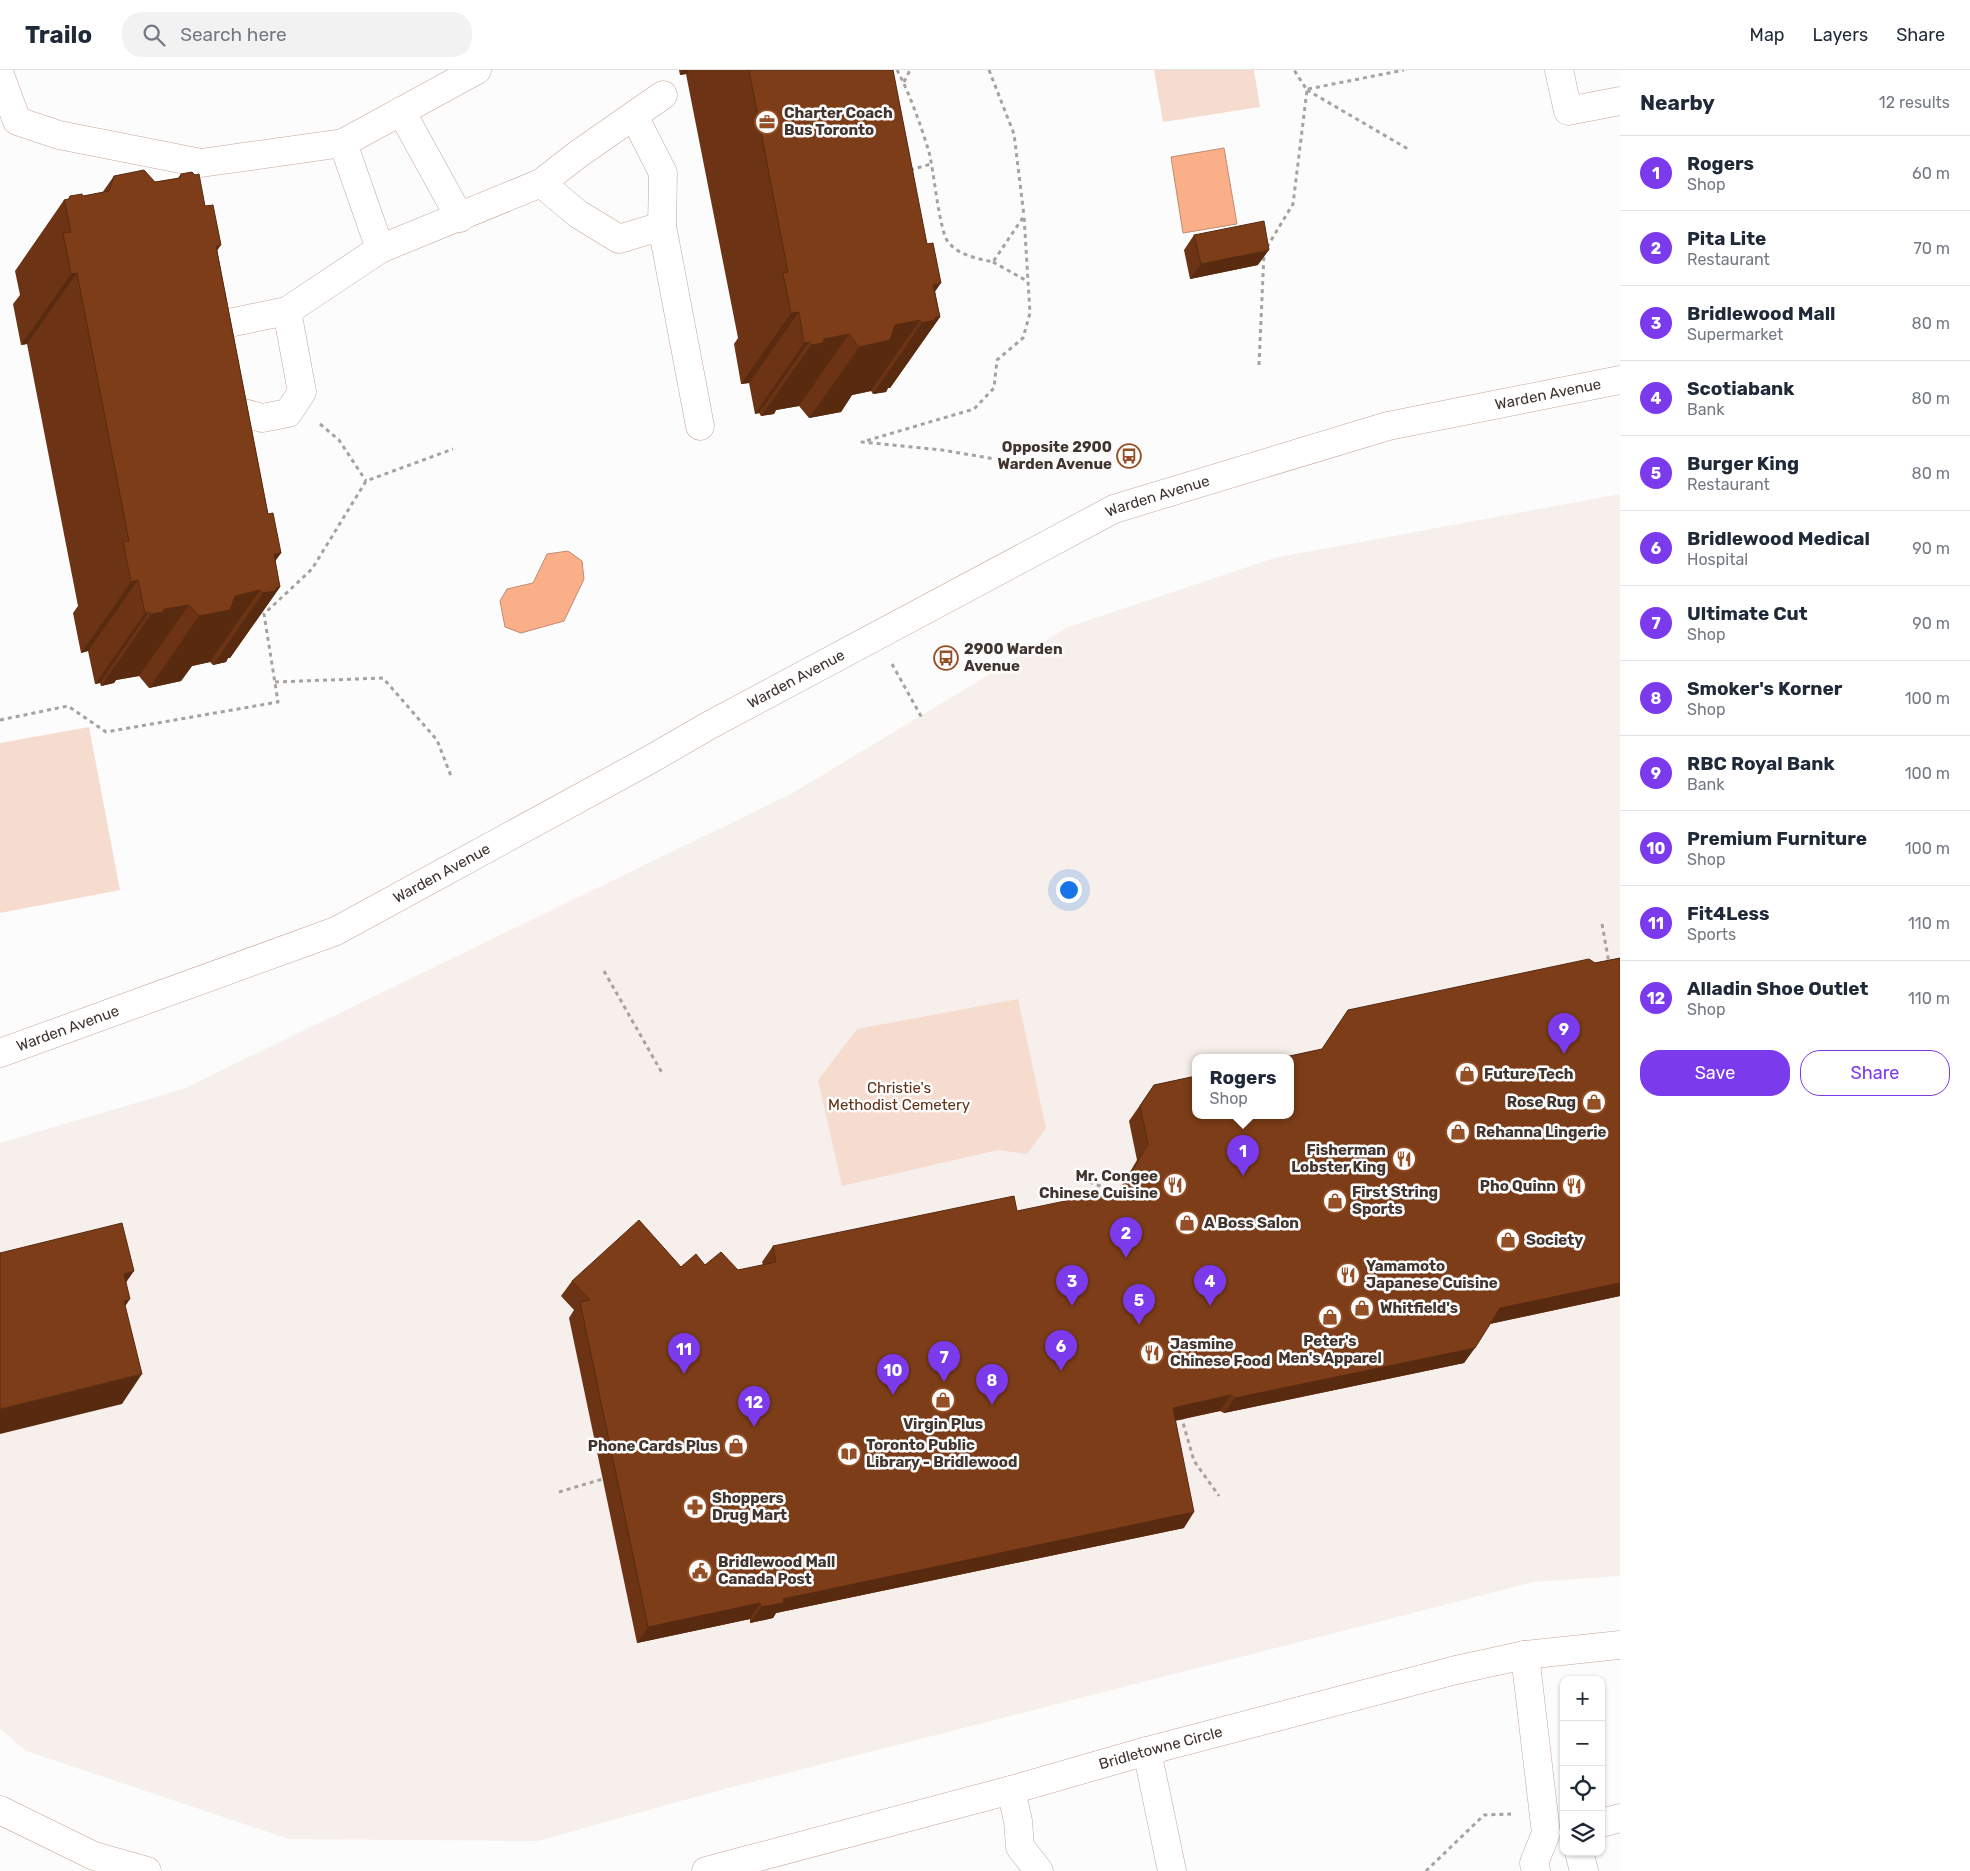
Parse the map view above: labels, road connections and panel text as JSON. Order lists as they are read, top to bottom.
{
  "streets": {
    "main road": ["Warden Avenue", "Bridletowne Circle"]
  },
  "parks": ["Christie's Methodist Cemetery"],
  "places": {
    "office": ["Charter Coach Bus Toronto"],
    "bus stop": ["Opposite 2900 Warden Avenue", "2900 Warden Avenue"],
    "shop": [
      "Future Tech",
      "Rose Rug",
      "Rehanna Lingerie",
      "First String Sports",
      "A Boss Salon",
      "Society",
      "Whitfield's",
      "Peter's Men's Apparel",
      "Virgin Plus",
      "Phone Cards Plus"
    ],
    "restaurant": [
      "Fisherman Lobster King",
      "Mr. Congee Chinese Cuisine",
      "Pho Quinn",
      "Yamamoto Japanese Cuisine",
      "Jasmine Chinese Food"
    ],
    "library": ["Toronto Public Library - Bridlewood"],
    "pharmacy": ["Shoppers Drug Mart"],
    "public building": ["Bridlewood Mall Canada Post"]
  },
  "page": {
    "header": "Trailo",
    "search": "Search here",
    "nav": ["Map", "Layers", "Share"],
    "heading": ["Nearby", "12 results"],
    "list": [
      {
        "mark": "1",
        "name": "Rogers",
        "note": "Shop",
        "value": "60 m"
      },
      {
        "mark": "2",
        "name": "Pita Lite",
        "note": "Restaurant",
        "value": "70 m"
      },
      {
        "mark": "3",
        "name": "Bridlewood Mall",
        "note": "Supermarket",
        "value": "80 m"
      },
      {
        "mark": "4",
        "name": "Scotiabank",
        "note": "Bank",
        "value": "80 m"
      },
      {
        "mark": "5",
        "name": "Burger King",
        "note": "Restaurant",
        "value": "80 m"
      },
      {
        "mark": "6",
        "name": "Bridlewood Medical",
        "note": "Hospital",
        "value": "90 m"
      },
      {
        "mark": "7",
        "name": "Ultimate Cut",
        "note": "Shop",
        "value": "90 m"
      },
      {
        "mark": "8",
        "name": "Smoker's Korner",
        "note": "Shop",
        "value": "100 m"
      },
      {
        "mark": "9",
        "name": "RBC Royal Bank",
        "note": "Bank",
        "value": "100 m"
      },
      {
        "mark": "10",
        "name": "Premium Furniture",
        "note": "Shop",
        "value": "100 m"
      },
      {
        "mark": "11",
        "name": "Fit4Less",
        "note": "Sports",
        "value": "110 m"
      },
      {
        "mark": "12",
        "name": "Alladin Shoe Outlet",
        "note": "Shop",
        "value": "110 m"
      }
    ],
    "pins": [
      "9",
      "1",
      "2",
      "3",
      "4",
      "5",
      "6",
      "11",
      "7",
      "10",
      "8",
      "12"
    ],
    "buttons": ["Save", "Share"],
    "popup": ["Rogers", "Shop"],
    "map_buttons": ["+", "−"]
  }
}
